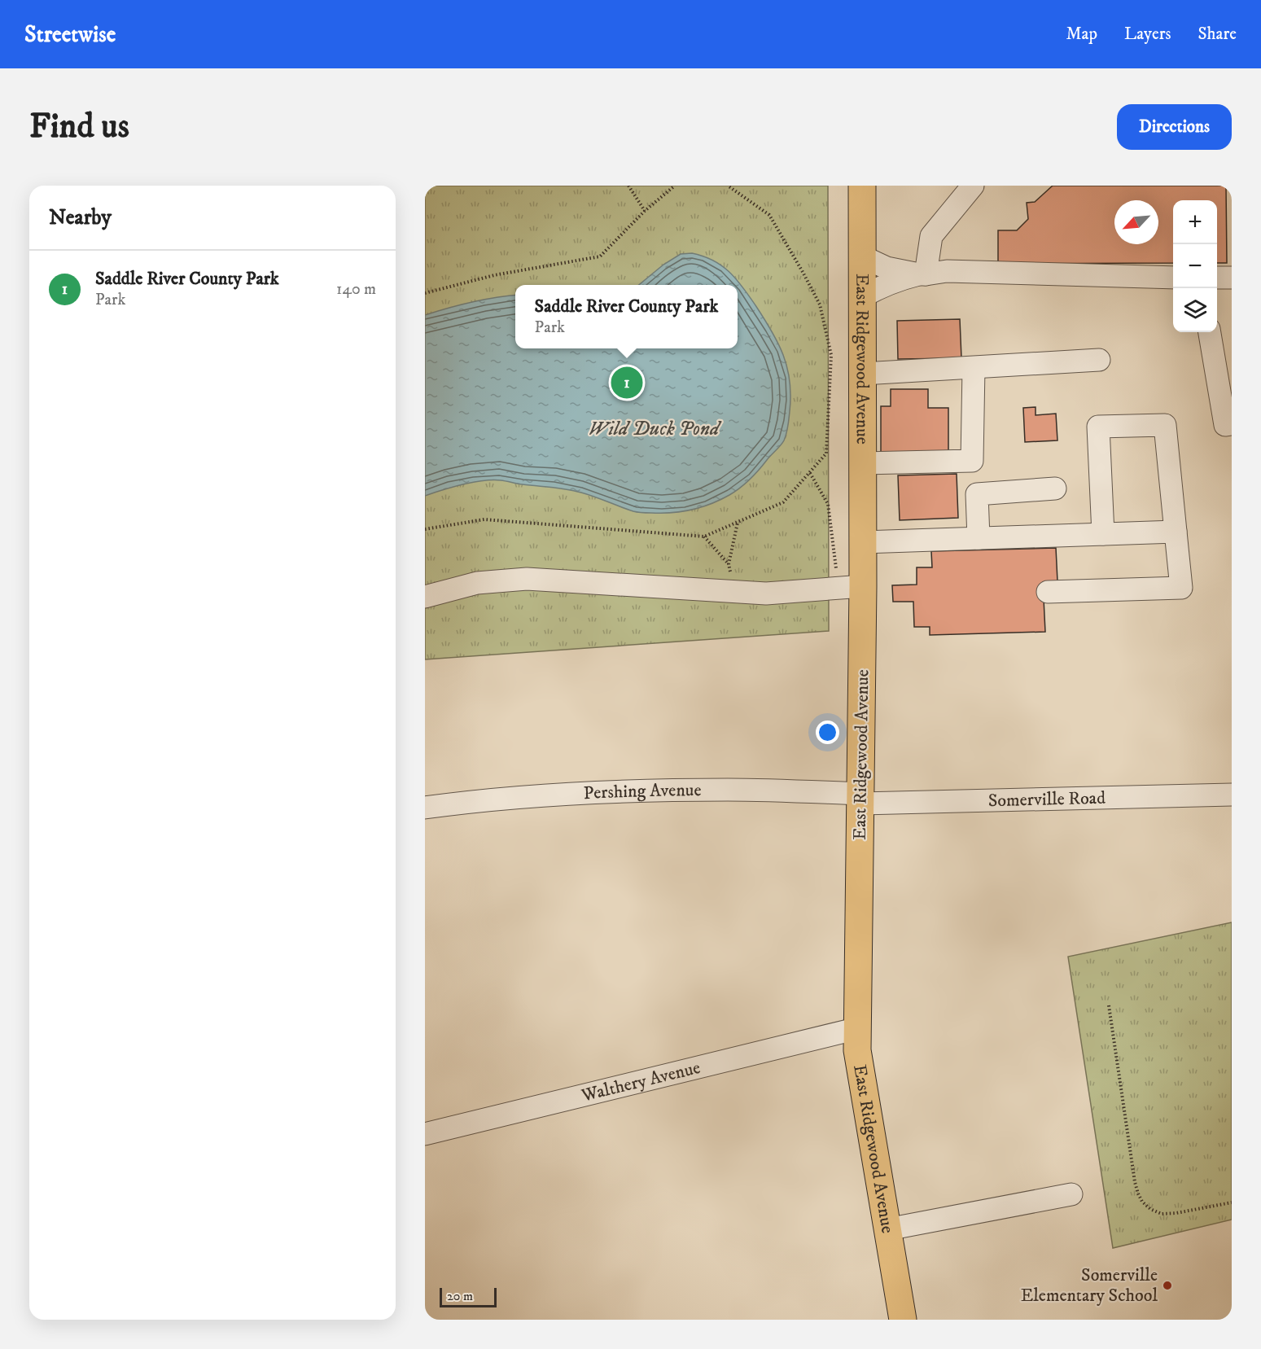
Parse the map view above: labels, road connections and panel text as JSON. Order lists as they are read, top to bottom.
{
  "streets": {
    "main road": ["East Ridgewood Avenue"],
    "street": ["Pershing Avenue", "Somerville Road", "Walthery Avenue"]
  },
  "crossings": [
    ["East Ridgewood Avenue", "Pershing Avenue"],
    ["East Ridgewood Avenue", "Somerville Road"],
    ["East Ridgewood Avenue", "Walthery Avenue"],
    ["Pershing Avenue", "Somerville Road"]
  ],
  "water": ["Wild Duck Pond"],
  "places": ["Somerville Elementary School"],
  "scale_bar": "20 m",
  "north": "bottom left",
  "page": {
    "header": "Streetwise",
    "nav": ["Map", "Layers", "Share"],
    "buttons": "Directions",
    "title": "Find us",
    "heading": "Nearby",
    "map_buttons": ["+", "−"],
    "list": [
      {
        "mark": "1",
        "name": "Saddle River County Park",
        "note": "Park",
        "value": "140 m"
      }
    ],
    "popup": ["Saddle River County Park", "Park"],
    "pins": "1",
    "scale": "20 m"
  }
}
